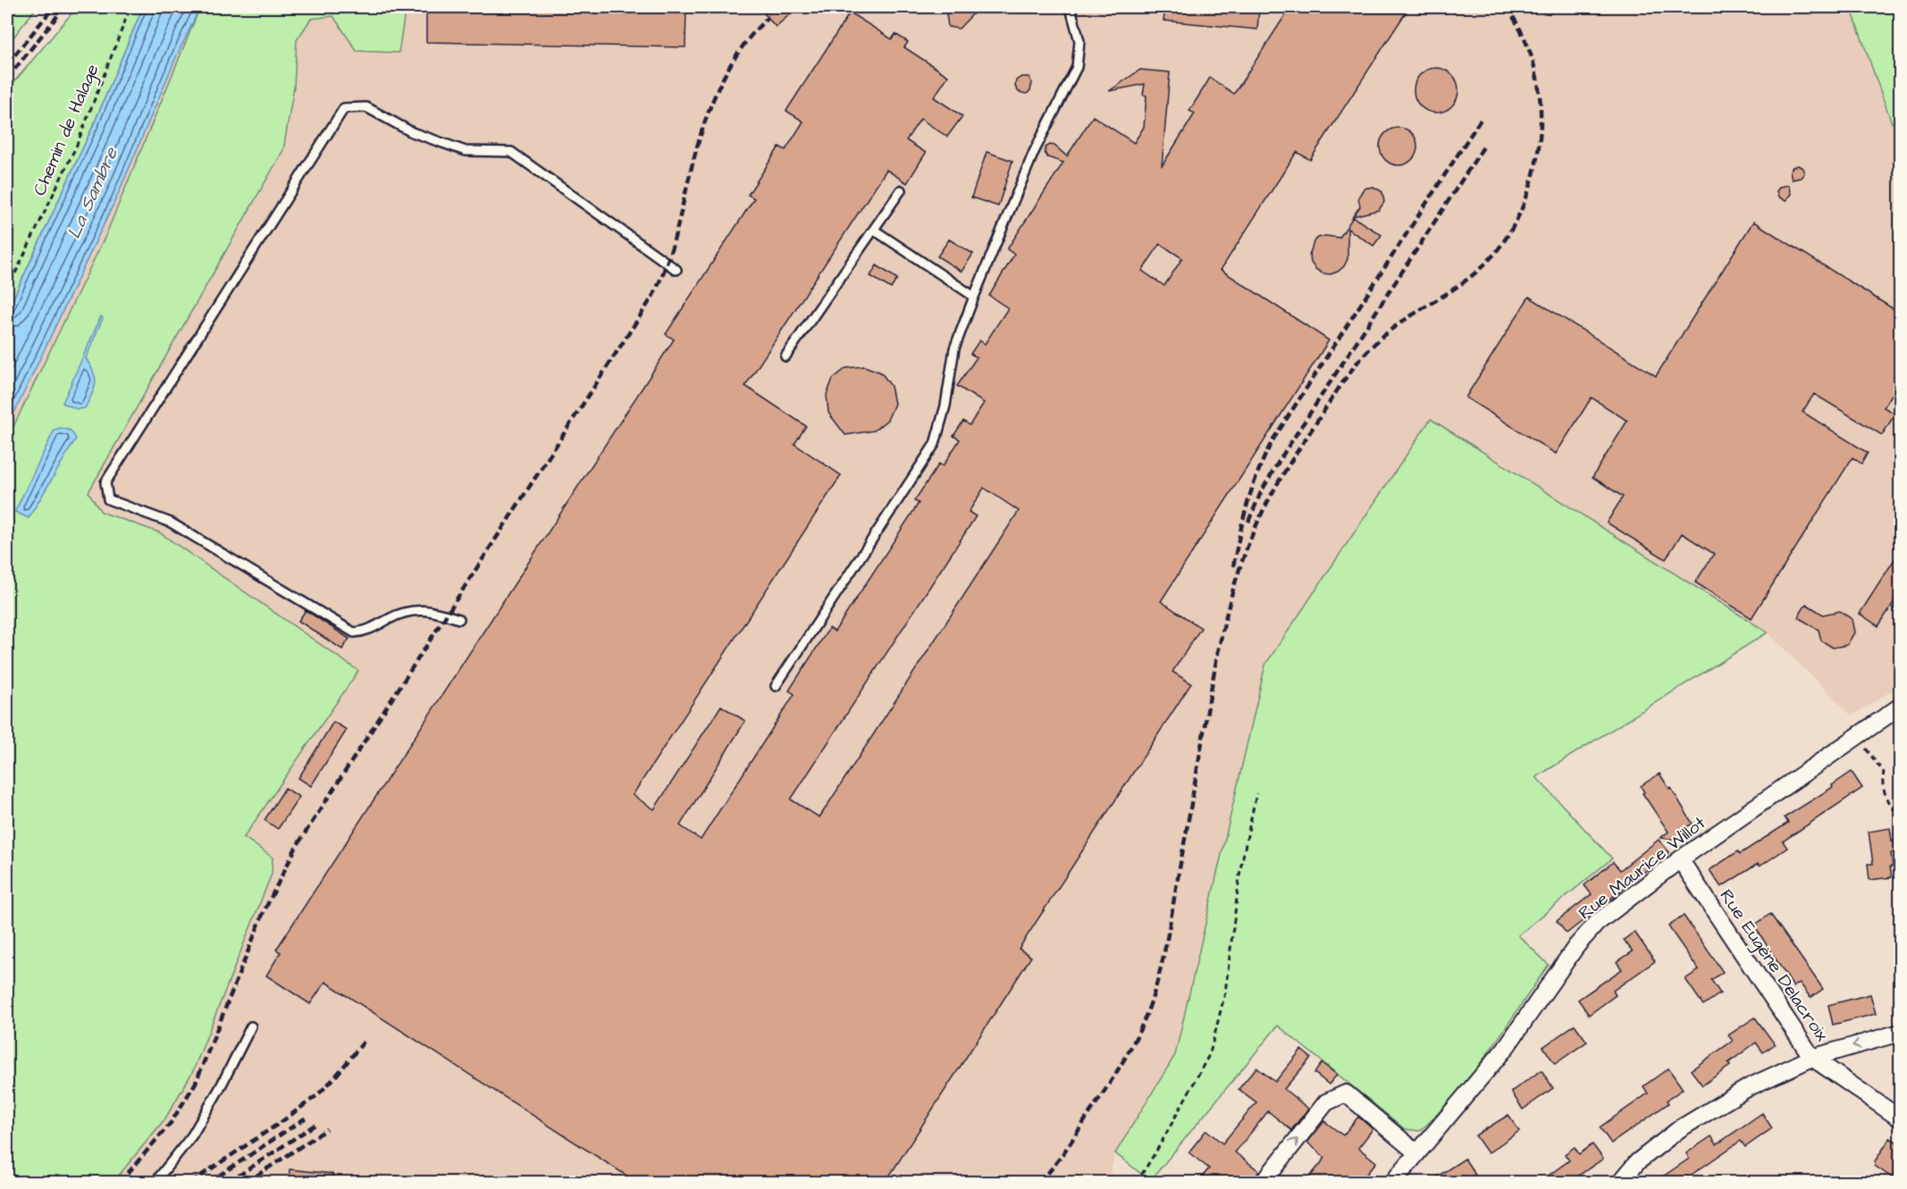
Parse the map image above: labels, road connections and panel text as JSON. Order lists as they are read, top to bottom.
{
  "streets": {
    "street": ["Rue Maurice Willot", "Rue Eugène Delacroix"],
    "path": ["Chemin de Halage"]
  },
  "crossings": [
    ["Rue Maurice Willot", "Rue Eugène Delacroix"]
  ],
  "water": ["La Sambre"]
}
